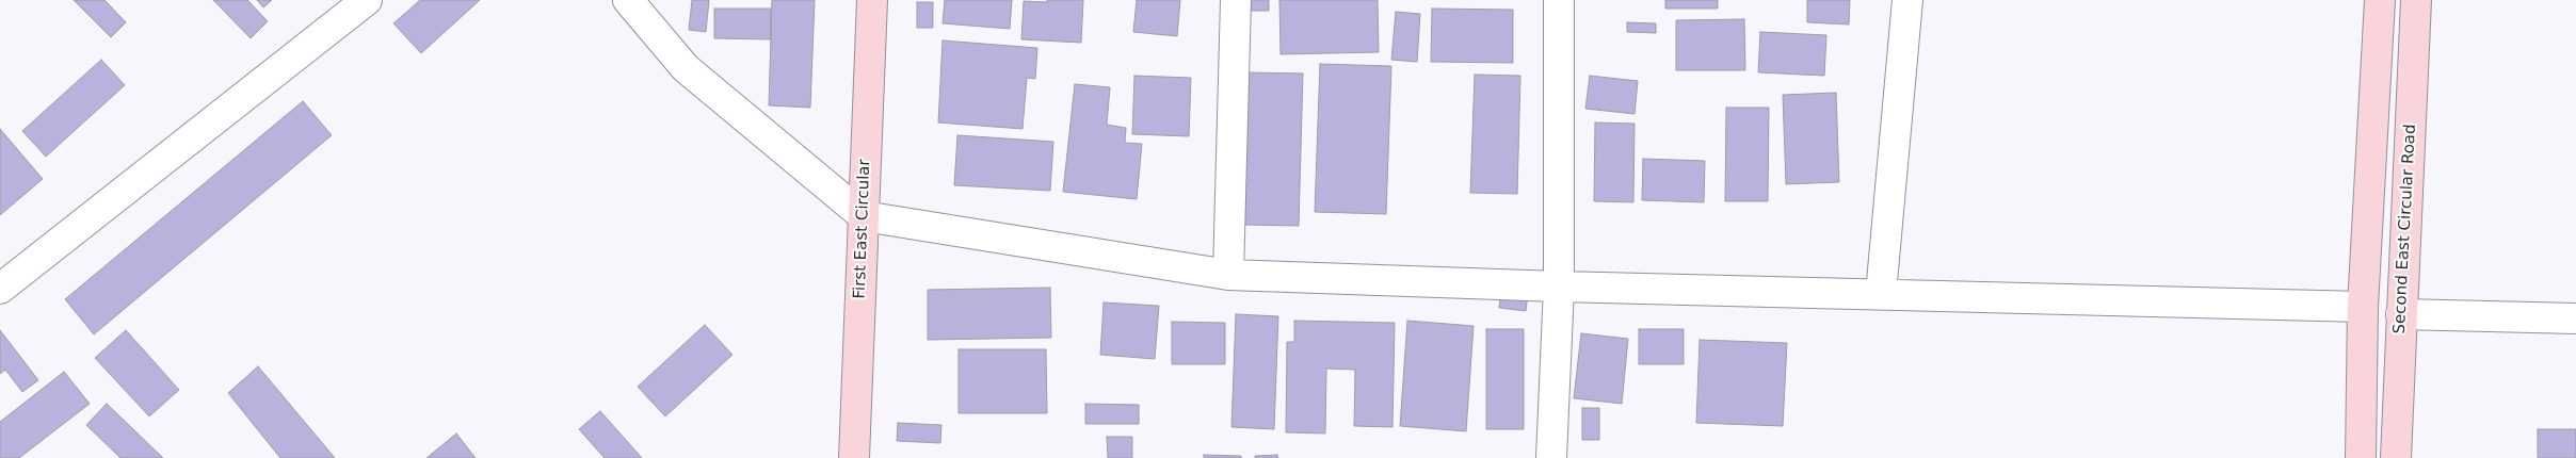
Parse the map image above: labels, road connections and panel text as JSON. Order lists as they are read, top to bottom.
{
  "streets": {
    "main road": ["First East Circular", "Second East Circular Road"]
  }
}
